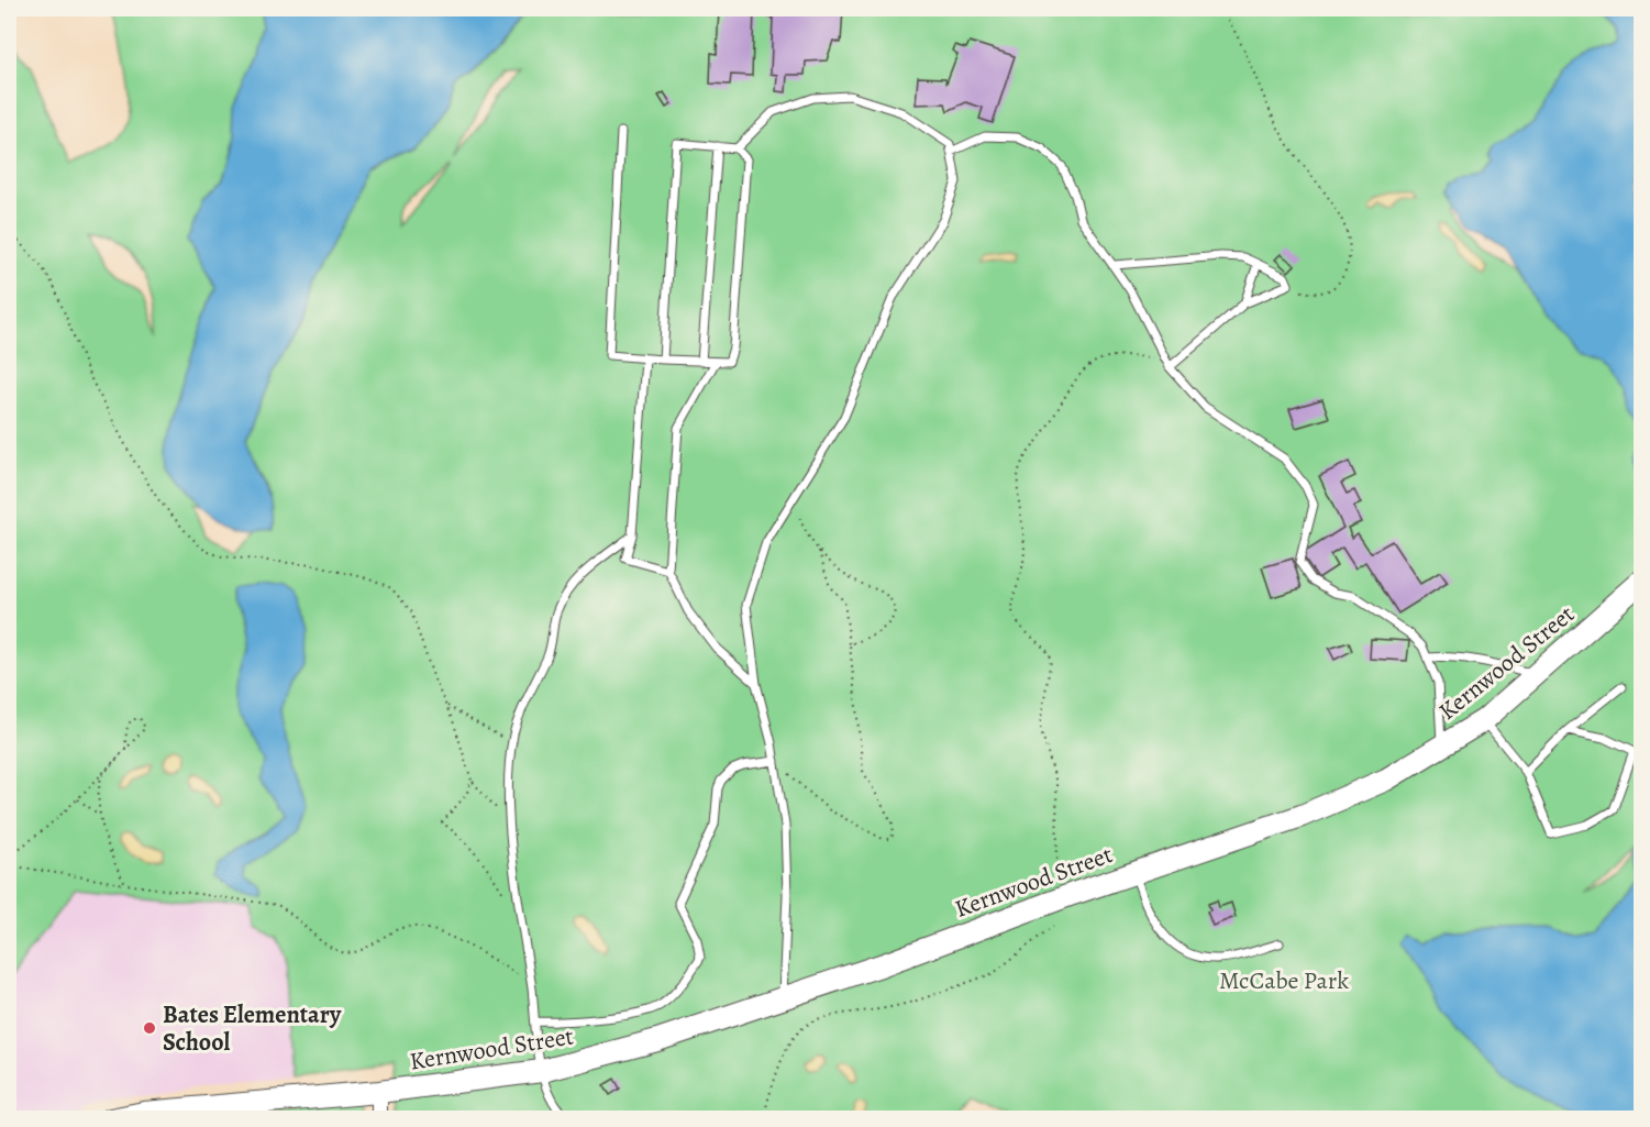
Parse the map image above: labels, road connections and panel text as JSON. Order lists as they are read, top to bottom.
{
  "streets": {
    "main road": ["Kernwood Street"]
  },
  "parks": ["McCabe Park"],
  "places": ["Bates Elementary School"]
}
